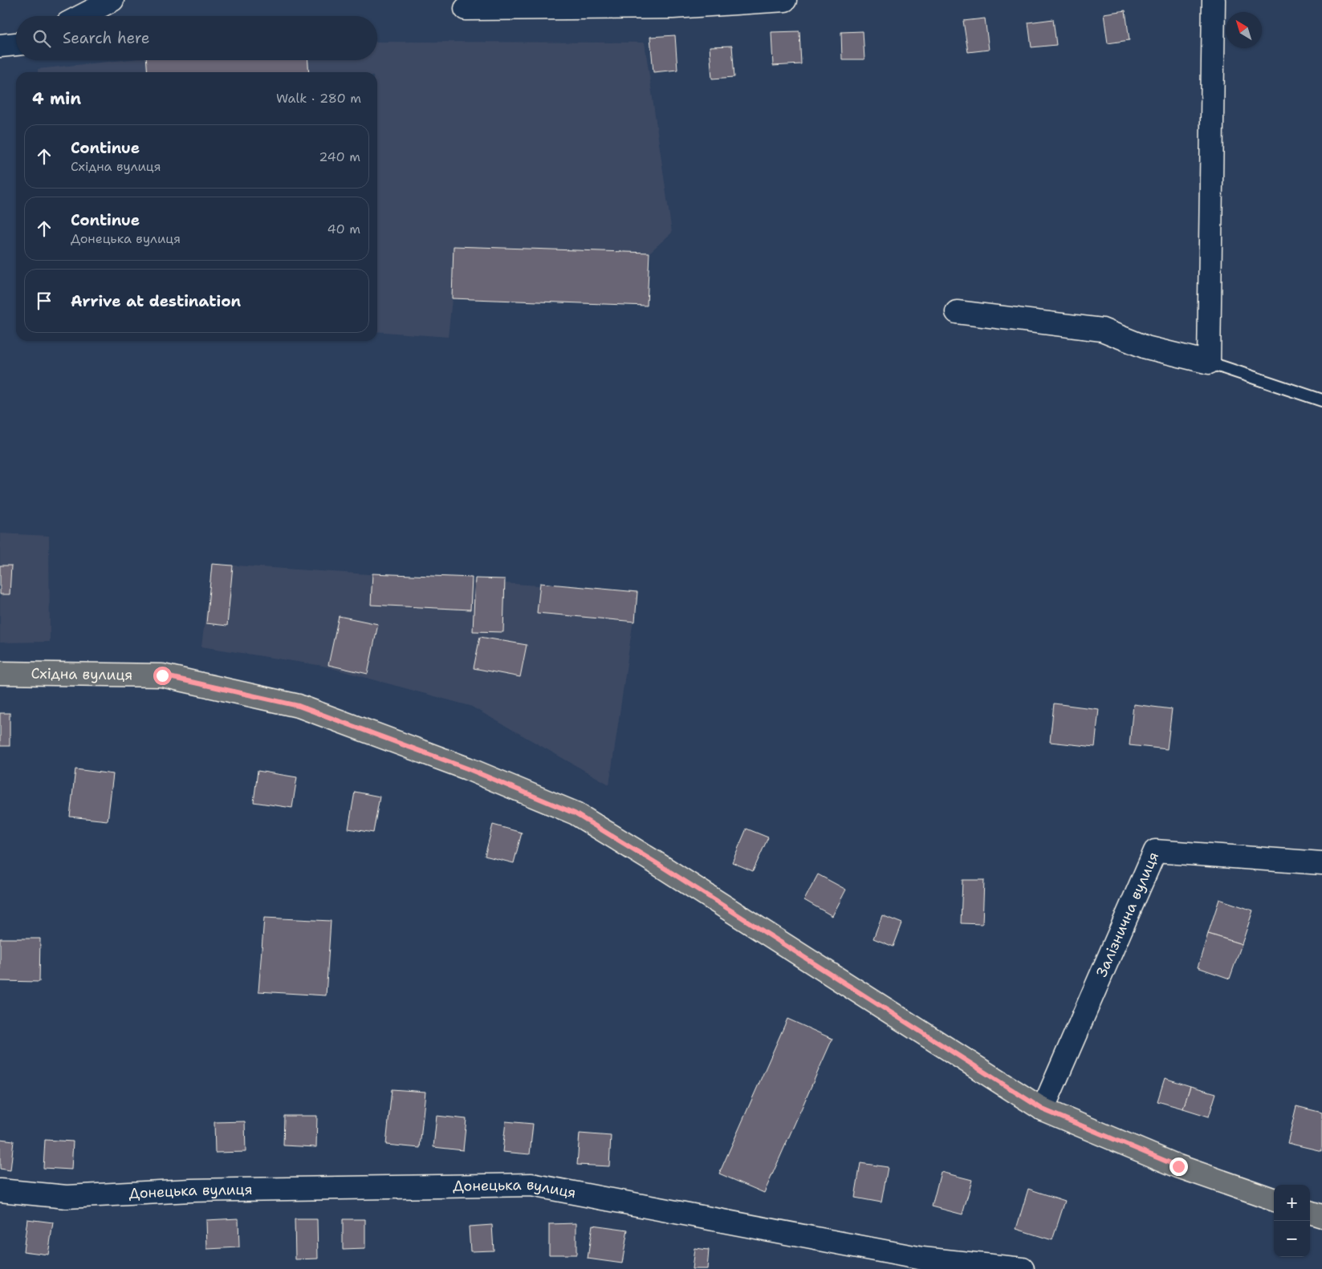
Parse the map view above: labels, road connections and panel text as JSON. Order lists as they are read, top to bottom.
{
  "streets": {
    "main road": ["Східна вулиця"],
    "street": ["Залізнична вулиця", "Донецька вулиця"]
  },
  "crossings": [
    ["Східна вулиця", "Залізнична вулиця"]
  ],
  "north": "top left",
  "page": {
    "search": "Search here",
    "heading": ["4 min", "Walk · 280 m"],
    "list": [
      ["Continue", "Східна вулиця", "240 m"],
      ["Continue", "Донецька вулиця", "40 m"],
      "Arrive at destination"
    ],
    "map_buttons": ["+", "−"]
  }
}
